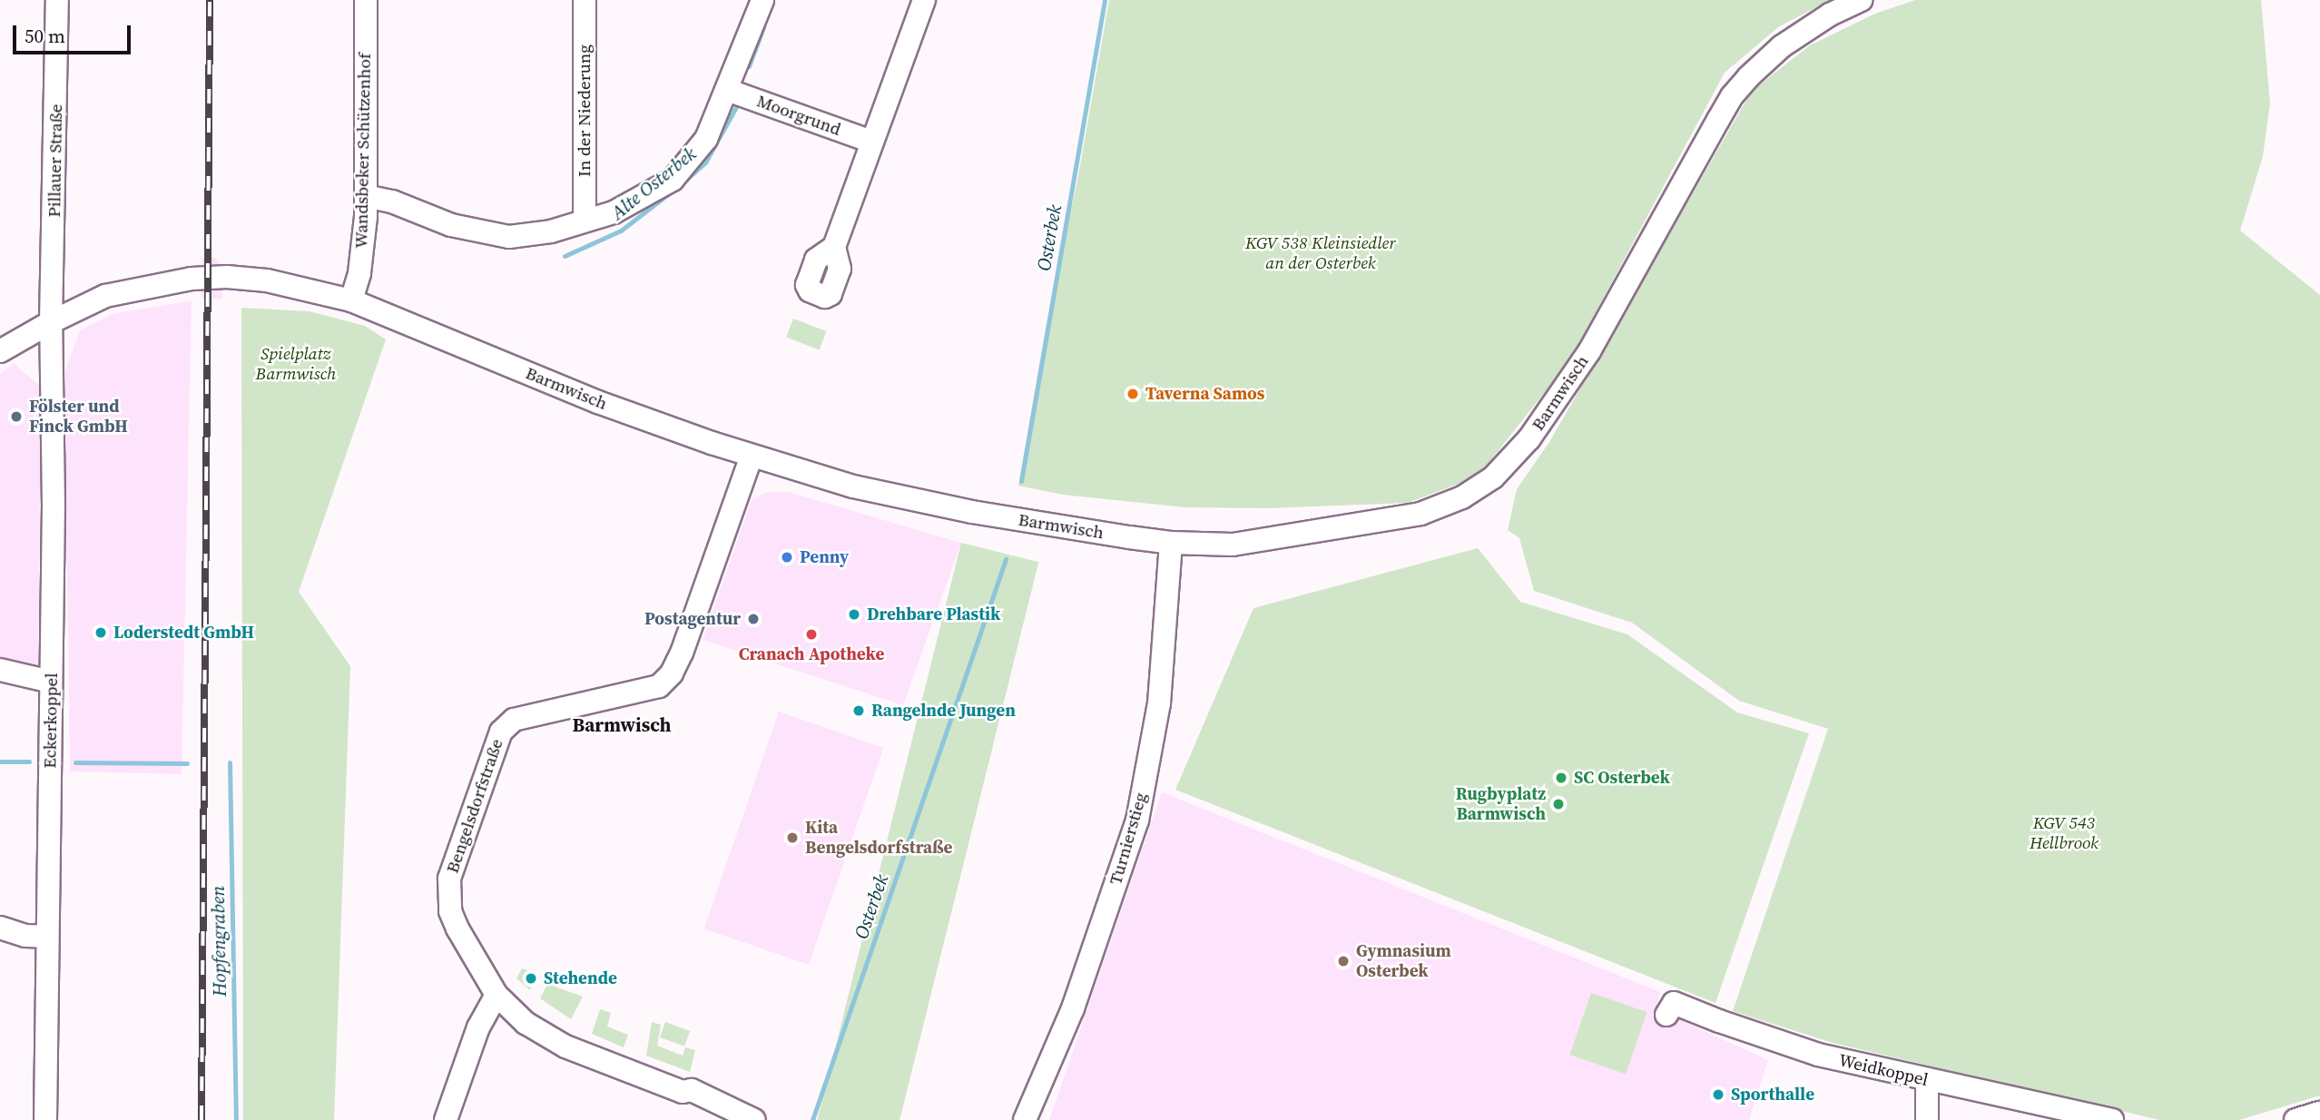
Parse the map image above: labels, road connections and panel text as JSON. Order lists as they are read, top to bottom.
{
  "streets": {
    "street": [
      "In der Niederung",
      "Moorgrund",
      "Wandsbeker Schützenhof",
      "Pillauer Straße",
      "Barmwisch",
      "Eckerkoppel",
      "Bengelsdorfstraße",
      "Turnierstieg",
      "Weidkoppel"
    ]
  },
  "crossings": [
    ["Wandsbeker Schützenhof", "Barmwisch"],
    ["Pillauer Straße", "Barmwisch"],
    ["Pillauer Straße", "Eckerkoppel"],
    ["Barmwisch", "Eckerkoppel"],
    ["Barmwisch", "Bengelsdorfstraße"],
    ["Barmwisch", "Turnierstieg"]
  ],
  "districts": ["Barmwisch"],
  "water": ["Alte Osterbek", "Osterbek", "Hopfengraben"],
  "parks": ["KGV 538 Kleinsiedler an der Osterbek", "Spielplatz Barmwisch", "KGV 543 Hellbrook"],
  "places": [
    "Taverna Samos",
    "Fölster und Finck GmbH",
    "Penny",
    "Drehbare Plastik",
    "Postagentur",
    "Loderstedt GmbH",
    "Cranach Apotheke",
    "Rangelnde Jungen",
    "SC Osterbek",
    "Rugbyplatz Barmwisch",
    "Kita Bengelsdorfstraße",
    "Gymnasium Osterbek",
    "Stehende",
    "Sporthalle"
  ],
  "scale_bar": "50 m"
}
